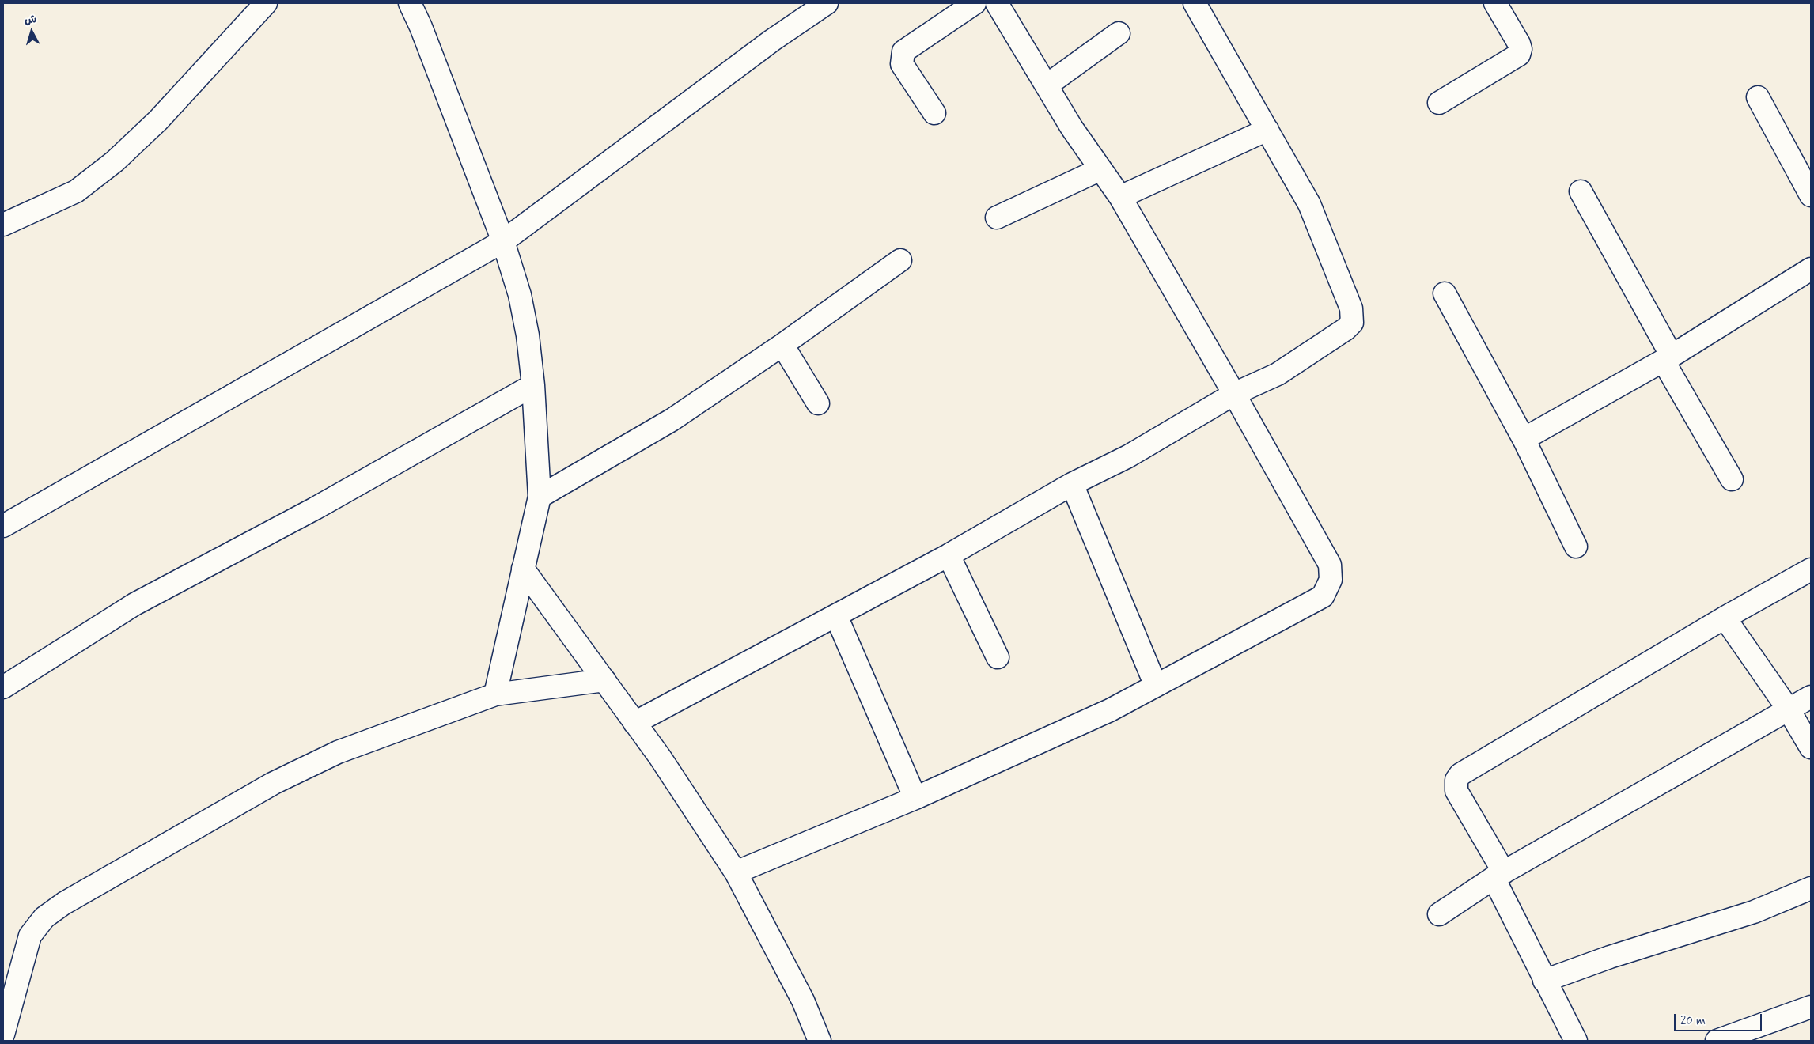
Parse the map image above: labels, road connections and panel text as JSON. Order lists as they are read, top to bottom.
{
  "scale_bar": "20 m",
  "north": "top"
}
